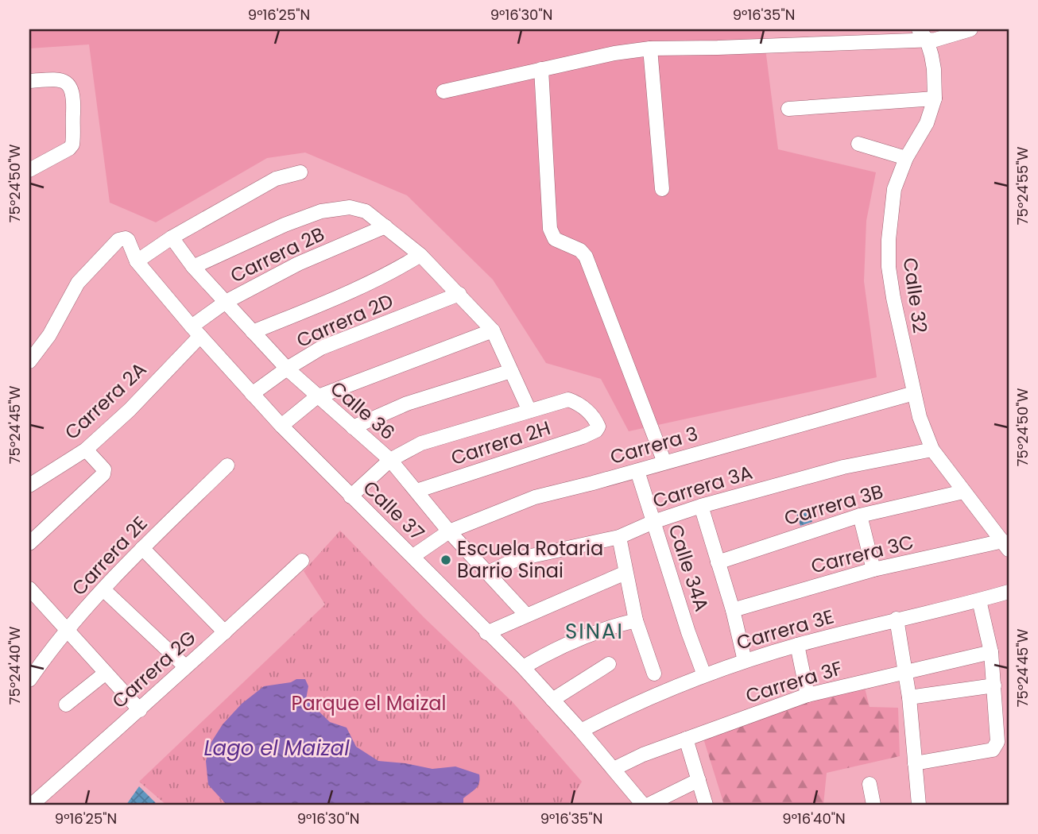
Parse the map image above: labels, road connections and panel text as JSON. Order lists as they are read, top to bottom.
{
  "streets": {
    "street": [
      "Carrera 2B",
      "Calle 32",
      "Carrera 2D",
      "Carrera 2A",
      "Calle 36",
      "Carrera 2H",
      "Carrera 3",
      "Carrera 3A",
      "Carrera 3B",
      "Calle 37",
      "Carrera 3C",
      "Carrera 2E",
      "Calle 34A",
      "Carrera 3E",
      "Carrera 2G",
      "Carrera 3F"
    ]
  },
  "crossings": [
    ["Carrera 2B", "Carrera 2A"],
    ["Carrera 2B", "Calle 36"],
    ["Carrera 2B", "Calle 37"],
    ["Calle 32", "Carrera 3"],
    ["Calle 32", "Carrera 3A"],
    ["Calle 32", "Carrera 3B"],
    ["Calle 32", "Carrera 3C"],
    ["Carrera 2D", "Calle 36"],
    ["Carrera 2D", "Calle 37"],
    ["Carrera 2A", "Calle 37"],
    ["Calle 36", "Carrera 2H"],
    ["Calle 36", "Carrera 3"],
    ["Calle 36", "Carrera 3A"],
    ["Carrera 3", "Calle 37"],
    ["Carrera 3", "Calle 34A"],
    ["Carrera 3A", "Calle 34A"],
    ["Carrera 3B", "Calle 34A"],
    ["Calle 37", "Carrera 3E"],
    ["Calle 37", "Carrera 3F"],
    ["Carrera 3C", "Calle 34A"],
    ["Calle 34A", "Carrera 3E"]
  ],
  "districts": ["SINAI"],
  "water": ["Lago el Maizal"],
  "parks": ["Parque el Maizal"],
  "places": ["Escuela Rotaria Barrio Sinai"],
  "coordinates": [
    "9°16'25\"N",
    "9°16'30\"N",
    "9°16'35\"N",
    "75°24'50\"W",
    "75°24'55\"W",
    "75°24'45\"W",
    "75°24'40\"W",
    "9°16'40\"N"
  ]
}
